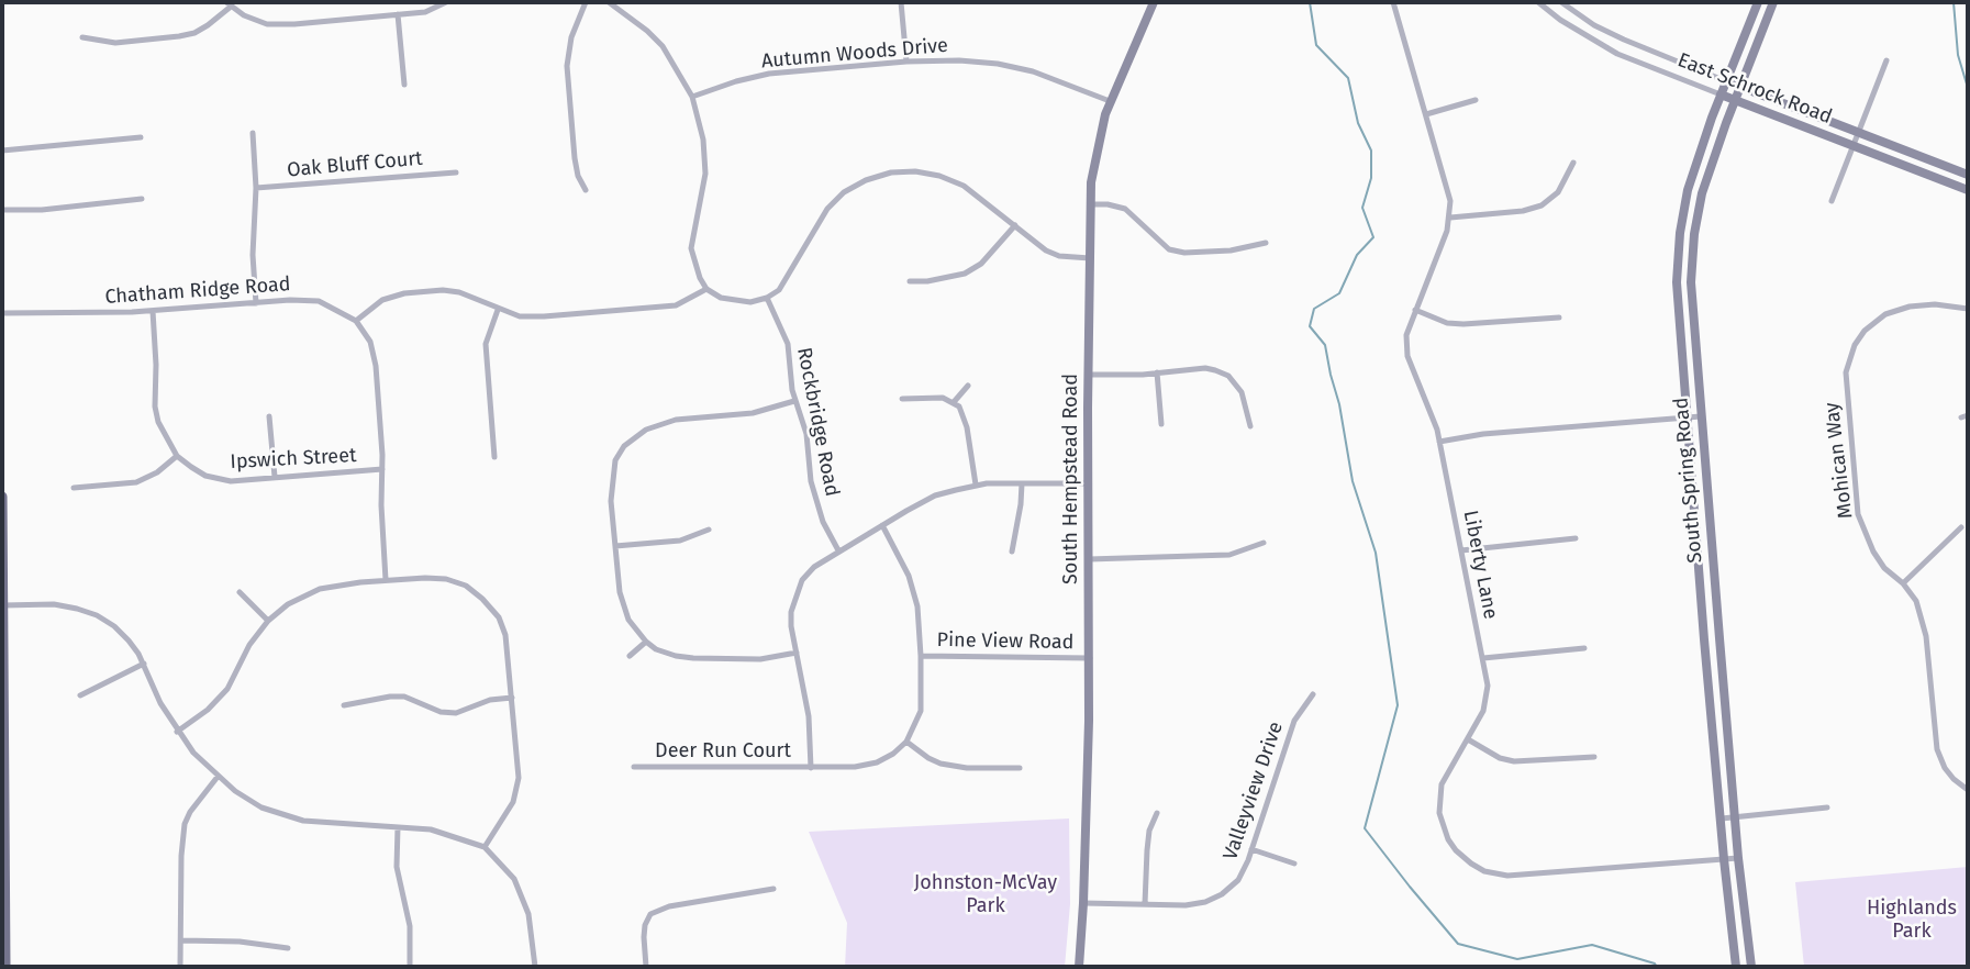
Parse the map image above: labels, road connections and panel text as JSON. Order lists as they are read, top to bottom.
{
  "streets": {
    "main road": ["East Schrock Road", "South Hempstead Road", "South Spring Road"],
    "street": [
      "Autumn Woods Drive",
      "Oak Bluff Court",
      "Chatham Ridge Road",
      "Rockbridge Road",
      "Ipswich Street",
      "Mohican Way",
      "Liberty Lane",
      "Pine View Road",
      "Deer Run Court",
      "Valleyview Drive"
    ]
  },
  "crossings": [
    ["Autumn Woods Drive", "South Hempstead Road"],
    ["East Schrock Road", "South Spring Road"],
    ["Chatham Ridge Road", "Ipswich Street"],
    ["South Hempstead Road", "Pine View Road"],
    ["South Hempstead Road", "Valleyview Drive"],
    ["South Spring Road", "Liberty Lane"]
  ],
  "parks": ["Johnston-McVay Park", "Highlands Park"]
}
